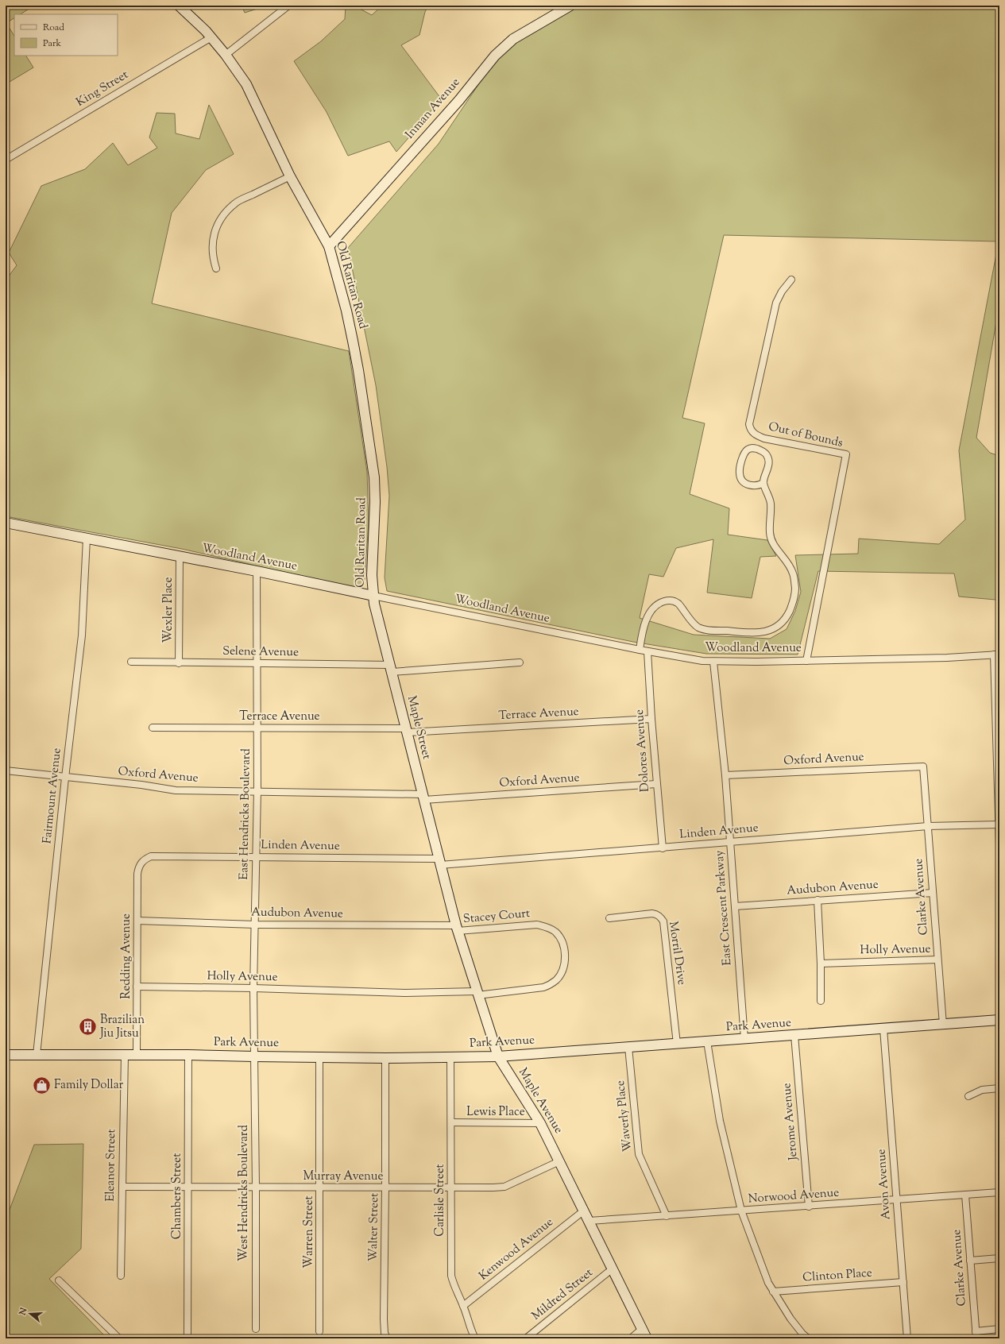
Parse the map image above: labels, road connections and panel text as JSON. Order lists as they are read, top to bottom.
{
  "streets": {
    "main road": [
      "Inman Avenue",
      "Old Raritan Road",
      "Woodland Avenue",
      "Maple Street",
      "Park Avenue",
      "Maple Avenue"
    ],
    "street": [
      "King Street",
      "Out of Bounds",
      "Wexler Place",
      "Selene Avenue",
      "Terrace Avenue",
      "Dolores Avenue",
      "Oxford Avenue",
      "Fairmount Avenue",
      "East Hendricks Boulevard",
      "Linden Avenue",
      "Audubon Avenue",
      "Clarke Avenue",
      "East Crescent Parkway",
      "Stacey Court",
      "Holly Avenue",
      "Morril Drive",
      "Redding Avenue",
      "Lewis Place",
      "Waverly Place",
      "Jerome Avenue",
      "Eleanor Street",
      "Murray Avenue",
      "Avon Avenue",
      "West Hendricks Boulevard",
      "Chambers Street",
      "Norwood Avenue",
      "Carlisle Street",
      "Walter Street",
      "Warren Street",
      "Kenwood Avenue",
      "Clinton Place",
      "Mildred Street"
    ]
  },
  "crossings": [
    ["King Street", "Old Raritan Road"],
    ["Inman Avenue", "Old Raritan Road"],
    ["Old Raritan Road", "Woodland Avenue"],
    ["Old Raritan Road", "Maple Street"],
    ["Out of Bounds", "Woodland Avenue"],
    ["Woodland Avenue", "Wexler Place"],
    ["Woodland Avenue", "Maple Street"],
    ["Woodland Avenue", "Dolores Avenue"],
    ["Woodland Avenue", "Fairmount Avenue"],
    ["Woodland Avenue", "East Hendricks Boulevard"],
    ["Woodland Avenue", "East Crescent Parkway"],
    ["Wexler Place", "Selene Avenue"],
    ["Selene Avenue", "Maple Street"],
    ["Selene Avenue", "East Hendricks Boulevard"],
    ["Terrace Avenue", "Maple Street"],
    ["Terrace Avenue", "Dolores Avenue"],
    ["Terrace Avenue", "East Hendricks Boulevard"],
    ["Maple Street", "Oxford Avenue"],
    ["Maple Street", "Linden Avenue"],
    ["Maple Street", "Maple Avenue"],
    ["Dolores Avenue", "Oxford Avenue"],
    ["Dolores Avenue", "Linden Avenue"],
    ["Oxford Avenue", "Fairmount Avenue"],
    ["Oxford Avenue", "East Hendricks Boulevard"],
    ["Oxford Avenue", "Clarke Avenue"],
    ["Oxford Avenue", "East Crescent Parkway"],
    ["Fairmount Avenue", "Park Avenue"],
    ["East Hendricks Boulevard", "Linden Avenue"],
    ["East Hendricks Boulevard", "Audubon Avenue"],
    ["East Hendricks Boulevard", "Holly Avenue"],
    ["East Hendricks Boulevard", "Park Avenue"],
    ["East Hendricks Boulevard", "West Hendricks Boulevard"],
    ["Linden Avenue", "Clarke Avenue"],
    ["Linden Avenue", "East Crescent Parkway"],
    ["Linden Avenue", "Redding Avenue"],
    ["Linden Avenue", "Maple Avenue"],
    ["Audubon Avenue", "Clarke Avenue"],
    ["Audubon Avenue", "East Crescent Parkway"],
    ["Audubon Avenue", "Stacey Court"],
    ["Audubon Avenue", "Redding Avenue"],
    ["Audubon Avenue", "Maple Avenue"],
    ["Clarke Avenue", "Holly Avenue"],
    ["Clarke Avenue", "Park Avenue"],
    ["Clarke Avenue", "Norwood Avenue"],
    ["East Crescent Parkway", "Park Avenue"],
    ["Stacey Court", "Holly Avenue"],
    ["Stacey Court", "Maple Avenue"],
    ["Holly Avenue", "Redding Avenue"],
    ["Holly Avenue", "Maple Avenue"],
    ["Morril Drive", "Park Avenue"],
    ["Redding Avenue", "Park Avenue"],
    ["Park Avenue", "Maple Avenue"],
    ["Park Avenue", "Waverly Place"],
    ["Park Avenue", "Jerome Avenue"],
    ["Park Avenue", "Eleanor Street"],
    ["Park Avenue", "Avon Avenue"],
    ["Park Avenue", "West Hendricks Boulevard"],
    ["Park Avenue", "Chambers Street"],
    ["Park Avenue", "Carlisle Street"],
    ["Park Avenue", "Walter Street"],
    ["Park Avenue", "Warren Street"],
    ["Maple Avenue", "Lewis Place"],
    ["Maple Avenue", "Murray Avenue"],
    ["Maple Avenue", "Norwood Avenue"],
    ["Maple Avenue", "Kenwood Avenue"],
    ["Maple Avenue", "Mildred Street"],
    ["Lewis Place", "Carlisle Street"],
    ["Waverly Place", "Norwood Avenue"],
    ["Jerome Avenue", "Norwood Avenue"],
    ["Eleanor Street", "Murray Avenue"],
    ["Murray Avenue", "West Hendricks Boulevard"],
    ["Murray Avenue", "Chambers Street"],
    ["Murray Avenue", "Carlisle Street"],
    ["Murray Avenue", "Walter Street"],
    ["Murray Avenue", "Warren Street"],
    ["Avon Avenue", "Norwood Avenue"],
    ["Avon Avenue", "Clinton Place"],
    ["Carlisle Street", "Kenwood Avenue"]
  ],
  "places": {
    "building": ["Brazilian Jiu Jitsu"],
    "shop": ["Family Dollar"]
  },
  "legend": ["Road", "Park"],
  "north": "left"
}
